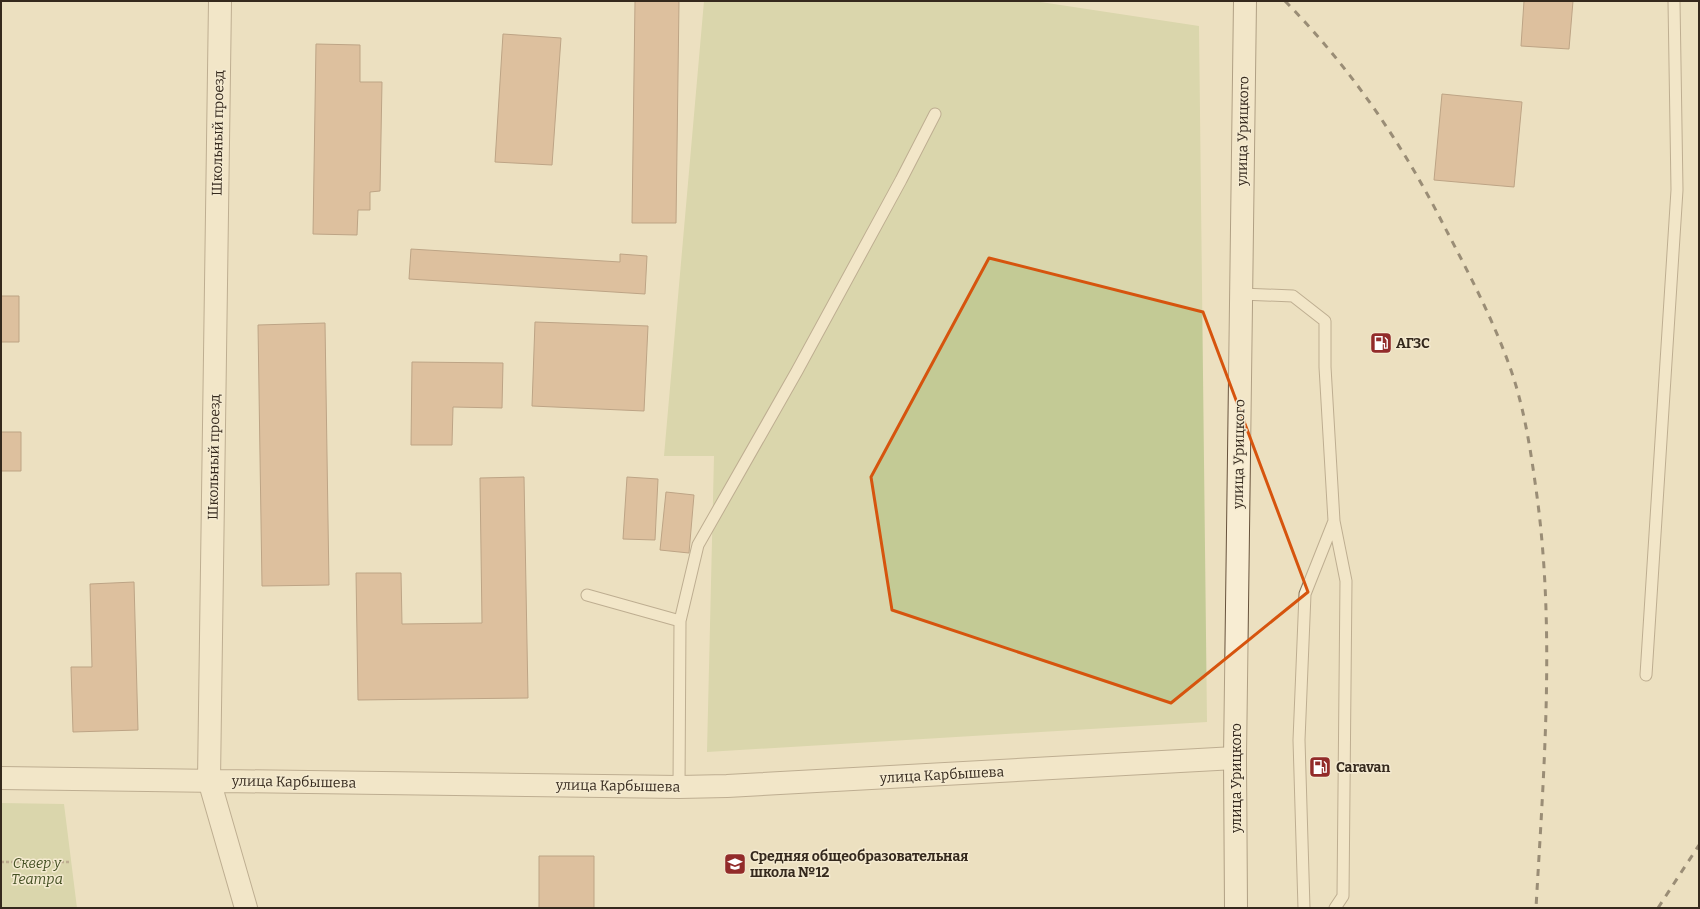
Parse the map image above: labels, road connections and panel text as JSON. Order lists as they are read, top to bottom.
{
  "streets": {
    "street": ["улица Урицкого", "Школьный проезд", "улица Карбышева"]
  },
  "crossings": [
    ["улица Урицкого", "улица Карбышева"],
    ["Школьный проезд", "улица Карбышева"]
  ],
  "parks": ["Сквер у Театра"],
  "places": {
    "fuel station": ["АГЗС", "Caravan"],
    "school or university": ["Средняя общеобразовательная школа №12"]
  }
}
